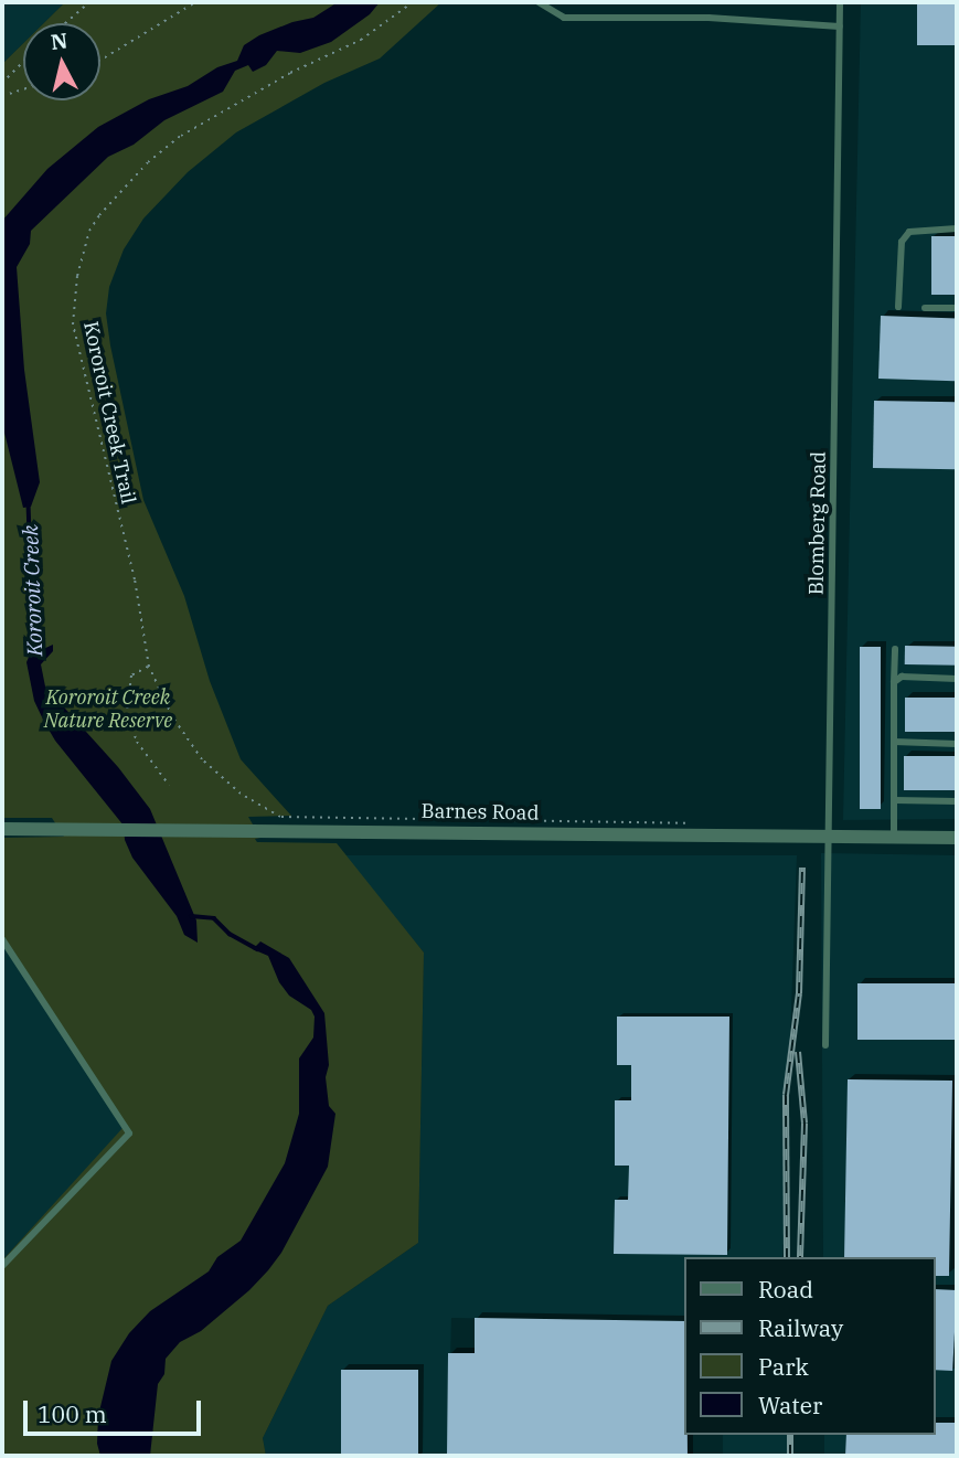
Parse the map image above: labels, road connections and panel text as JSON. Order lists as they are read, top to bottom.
{
  "streets": {
    "street": ["Barnes Road"],
    "lane": ["Blomberg Road"],
    "path": ["Kororoit Creek Trail"]
  },
  "crossings": [
    ["Blomberg Road", "Barnes Road"]
  ],
  "water": ["Kororoit Creek"],
  "parks": ["Kororoit Creek Nature Reserve"],
  "legend": [
    "Road",
    "Railway",
    "Park",
    "Water"
  ],
  "scale_bar": "100 m",
  "north": "top"
}
